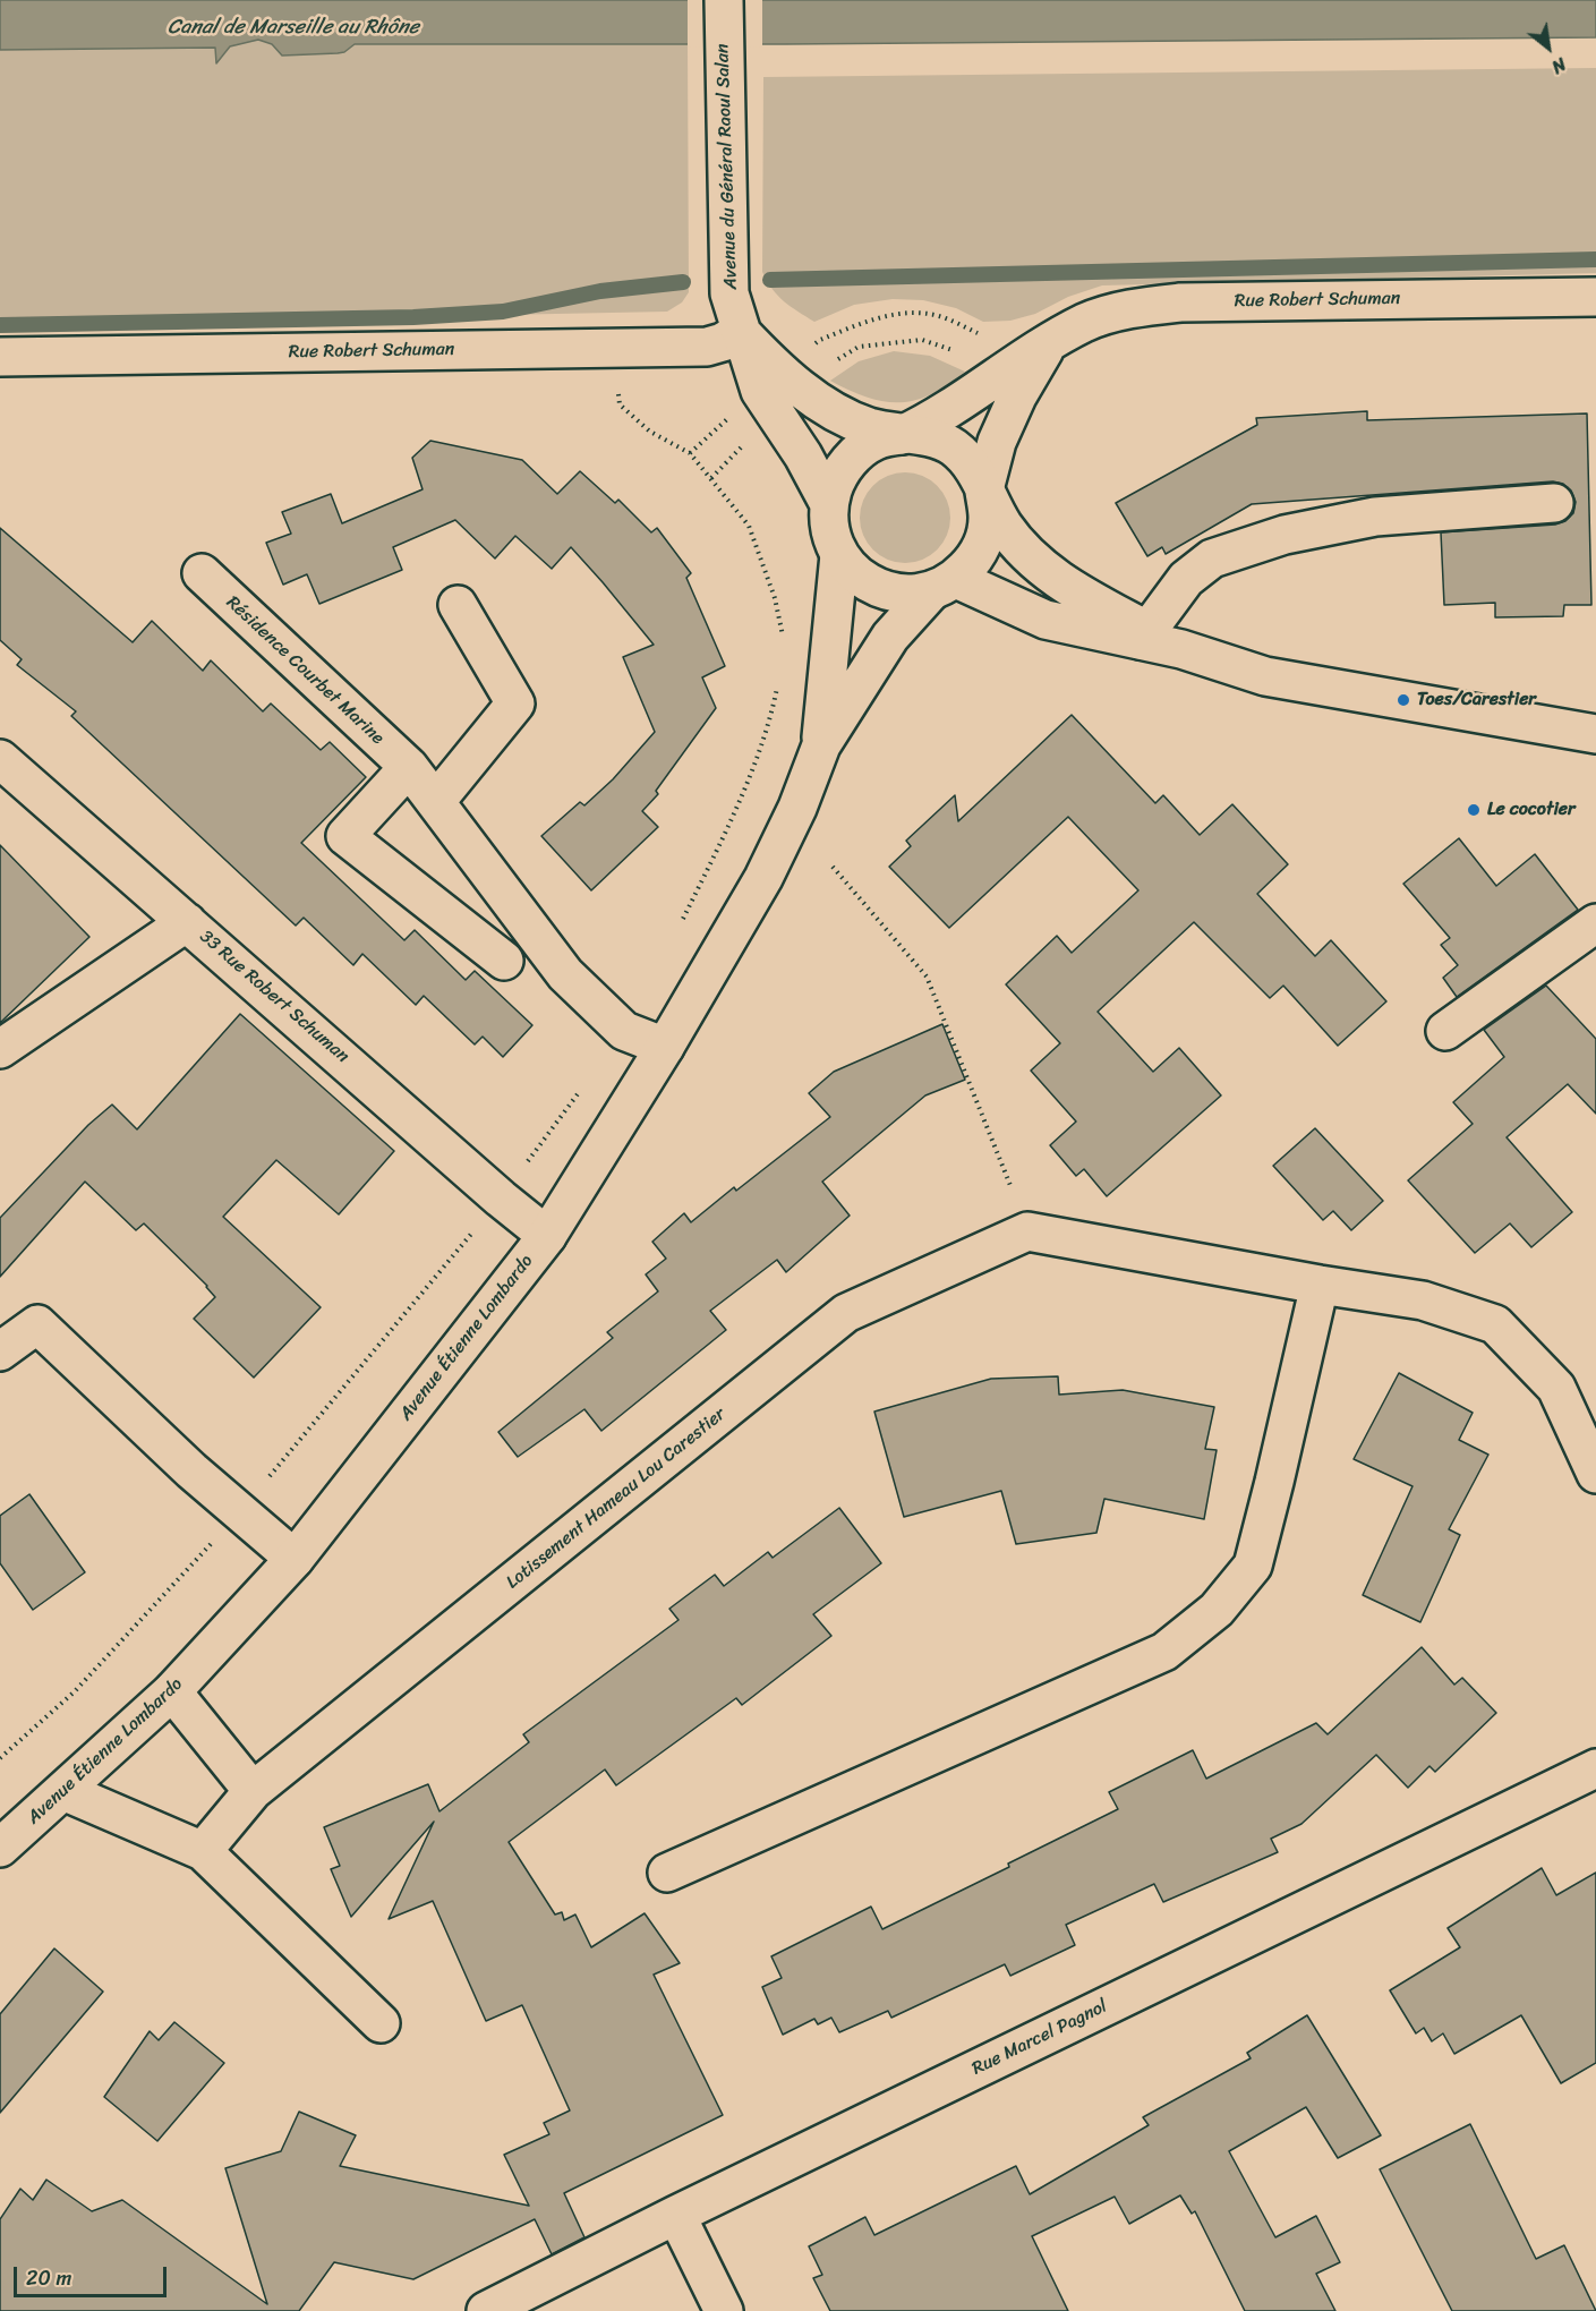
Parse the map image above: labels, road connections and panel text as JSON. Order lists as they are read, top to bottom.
{
  "streets": {
    "street": [
      "Avenue du Général Raoul Salan",
      "Rue Robert Schuman",
      "Résidence Courbet Marine",
      "33 Rue Robert Schuman",
      "Avenue Étienne Lombardo",
      "Lotissement Hameau Lou Carestier",
      "Rue Marcel Pagnol"
    ]
  },
  "crossings": [
    ["Avenue du Général Raoul Salan", "Rue Robert Schuman"],
    ["Avenue du Général Raoul Salan", "Avenue Étienne Lombardo"],
    ["Rue Robert Schuman", "Avenue Étienne Lombardo"],
    ["33 Rue Robert Schuman", "Avenue Étienne Lombardo"]
  ],
  "water": ["Canal de Marseille au Rhône"],
  "places": ["Toes/Carestier", "Le cocotier"],
  "scale_bar": "20 m",
  "north": "bottom right"
}
